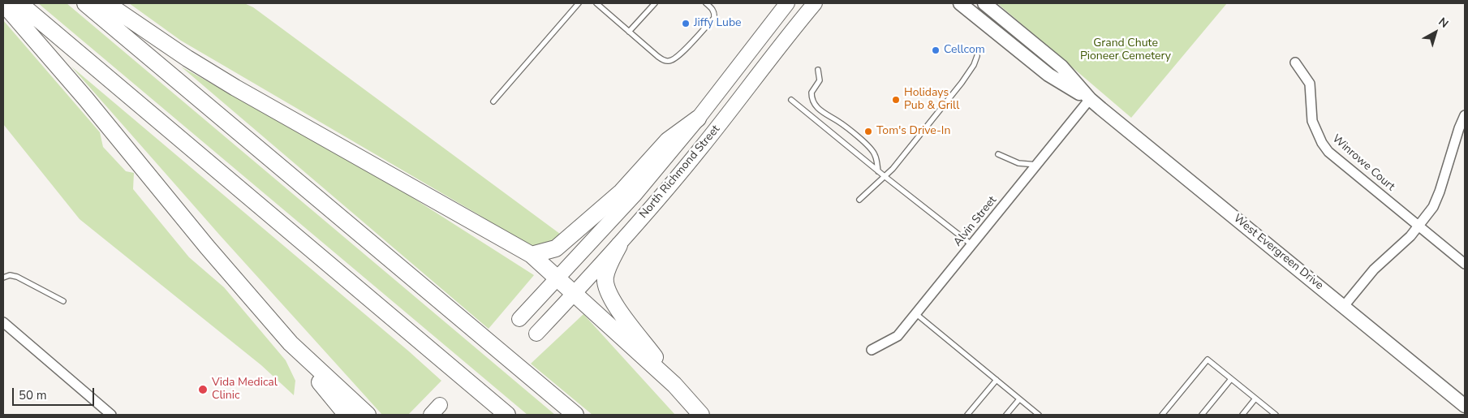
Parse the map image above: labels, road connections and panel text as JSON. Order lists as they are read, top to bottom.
{
  "streets": {
    "main road": ["North Richmond Street"],
    "street": ["Winrowe Court", "Alvin Street", "West Evergreen Drive"]
  },
  "crossings": [
    ["Alvin Street", "West Evergreen Drive"]
  ],
  "parks": ["Grand Chute Pioneer Cemetery"],
  "places": [
    "Jiffy Lube",
    "Cellcom",
    "Holidays Pub & Grill",
    "Tom's Drive-In",
    "Vida Medical Clinic"
  ],
  "scale_bar": "50 m",
  "north": "top right"
}
